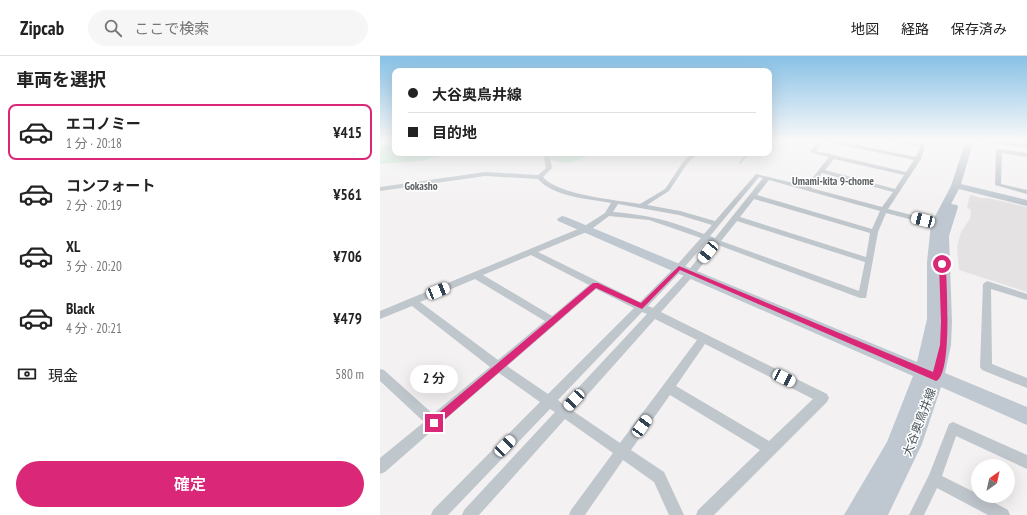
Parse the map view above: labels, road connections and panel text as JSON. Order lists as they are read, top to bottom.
{
  "streets": {
    "street": ["大谷奥鳥井線"]
  },
  "districts": ["Umami-kita 9-chome", "Gokasho"],
  "north": "top right",
  "page": {
    "header": "Zipcab",
    "search": "ここで検索",
    "nav": ["地図", "経路", "保存済み"],
    "heading": "車両を選択",
    "banner": ["大谷奥鳥井線", "目的地"],
    "list": [
      {
        "name": "エコノミー",
        "note": "1 分 · 20:18",
        "value": "¥415"
      },
      {
        "name": "コンフォート",
        "note": "2 分 · 20:19",
        "value": "¥561"
      },
      {
        "name": "XL",
        "note": "3 分 · 20:20",
        "value": "¥706"
      },
      {
        "name": "Black",
        "note": "4 分 · 20:21",
        "value": "¥479"
      }
    ],
    "pay": ["現金", "580 m"],
    "bubble": "2 分",
    "buttons": "確定"
  }
}
